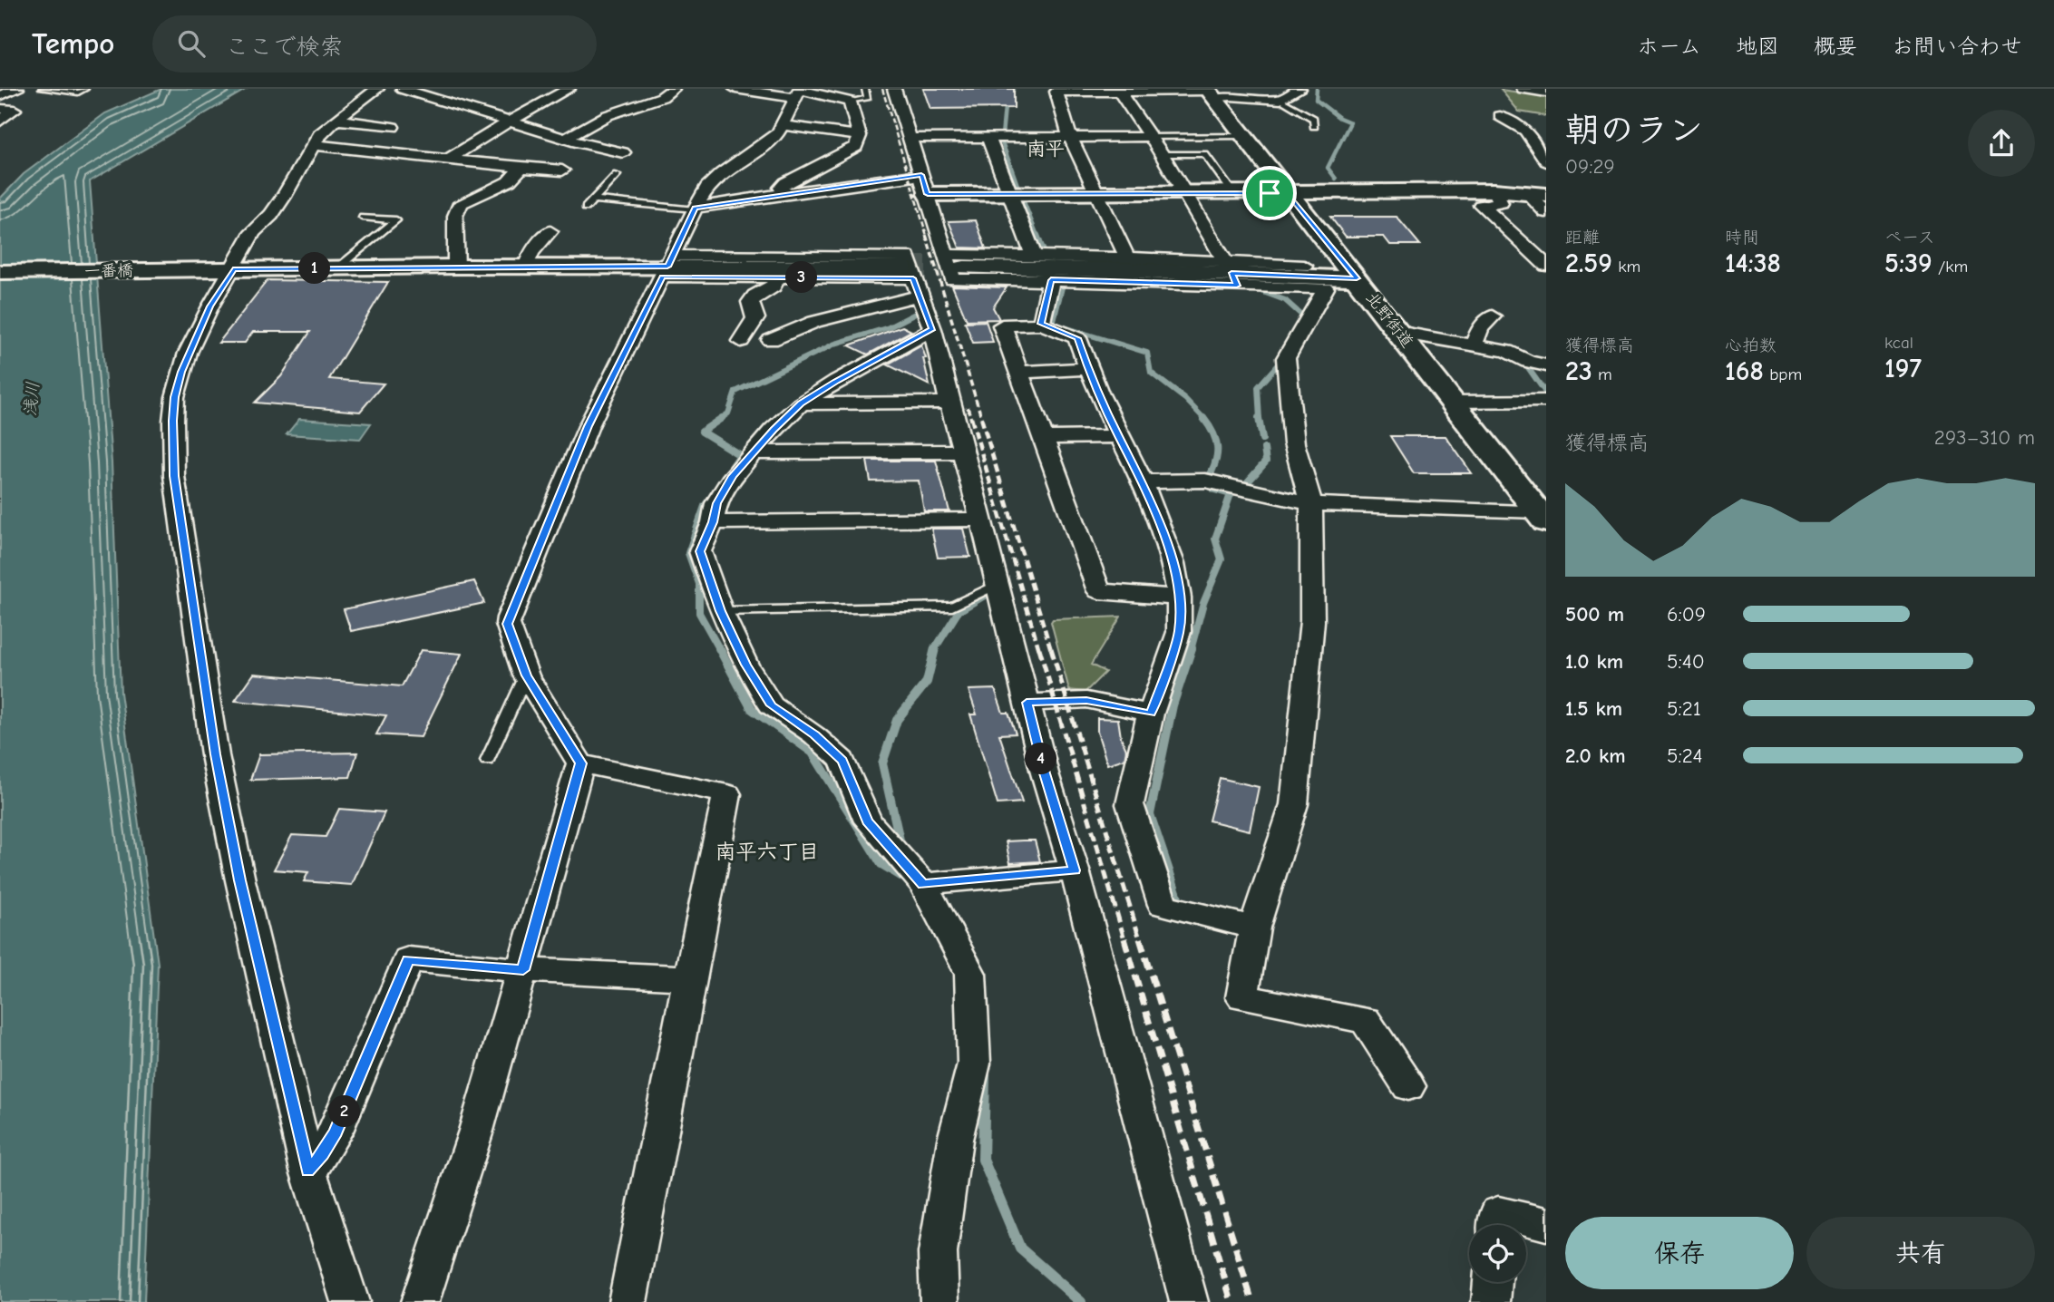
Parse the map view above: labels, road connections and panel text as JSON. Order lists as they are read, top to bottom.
{
  "streets": {
    "street": ["一番橋", "北野街道"]
  },
  "districts": ["南平", "南平六丁目"],
  "water": ["浅川"],
  "page": {
    "header": "Tempo",
    "search": "ここで検索",
    "nav": [
      "ホーム",
      "地図",
      "概要",
      "お問い合わせ"
    ],
    "heading": ["朝のラン", "09:29"],
    "stats": [
      ["距離", "2.59 km"],
      ["時間", "14:38"],
      ["ペース", "5:39 /km"],
      ["獲得標高", "23 m"],
      ["心拍数", "168 bpm"],
      ["kcal", "197"]
    ],
    "pins": [
      "1",
      "3",
      "4",
      "2"
    ],
    "chart": ["獲得標高", "293–310 m"],
    "list": [
      {
        "name": "500 m",
        "note": "6:09"
      },
      {
        "name": "1.0 km",
        "note": "5:40"
      },
      {
        "name": "1.5 km",
        "note": "5:21"
      },
      {
        "name": "2.0 km",
        "note": "5:24"
      }
    ],
    "buttons": ["保存", "共有"]
  }
}
